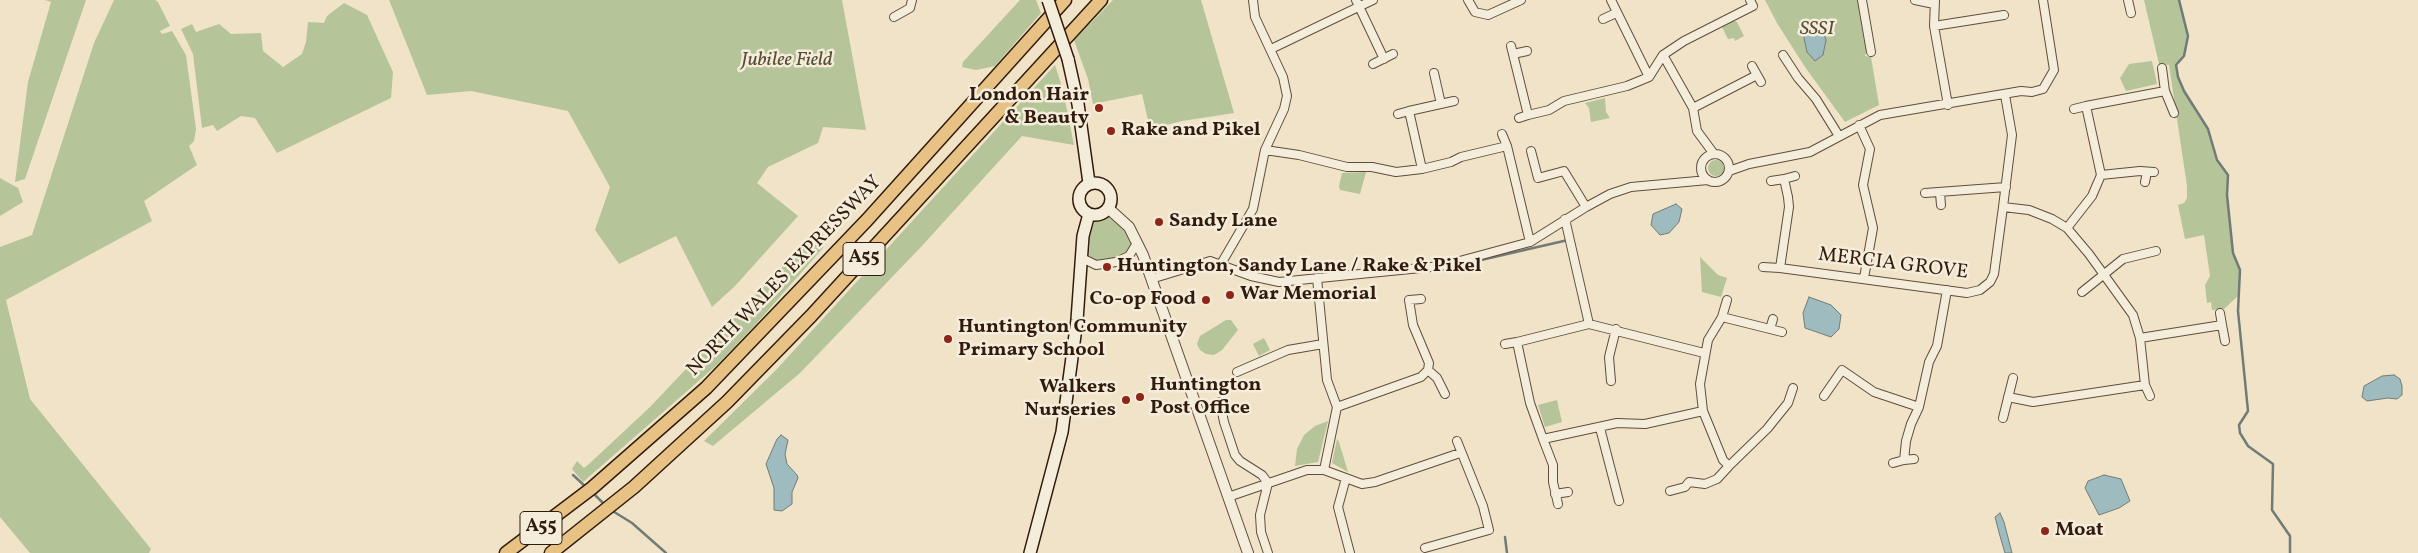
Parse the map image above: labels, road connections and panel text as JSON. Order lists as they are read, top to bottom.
{
  "streets": {
    "highway": ["A55", "NORTH WALES EXPRESSWAY"],
    "street": ["MERCIA GROVE"]
  },
  "parks": ["SSSI", "Jubilee Field"],
  "places": [
    "London Hair & Beauty",
    "Rake and Pikel",
    "Sandy Lane",
    "Huntington, Sandy Lane / Rake & Pikel",
    "War Memorial",
    "Co-op Food",
    "Huntington Community Primary School",
    "Huntington Post Office",
    "Walkers Nurseries",
    "Moat"
  ]
}
